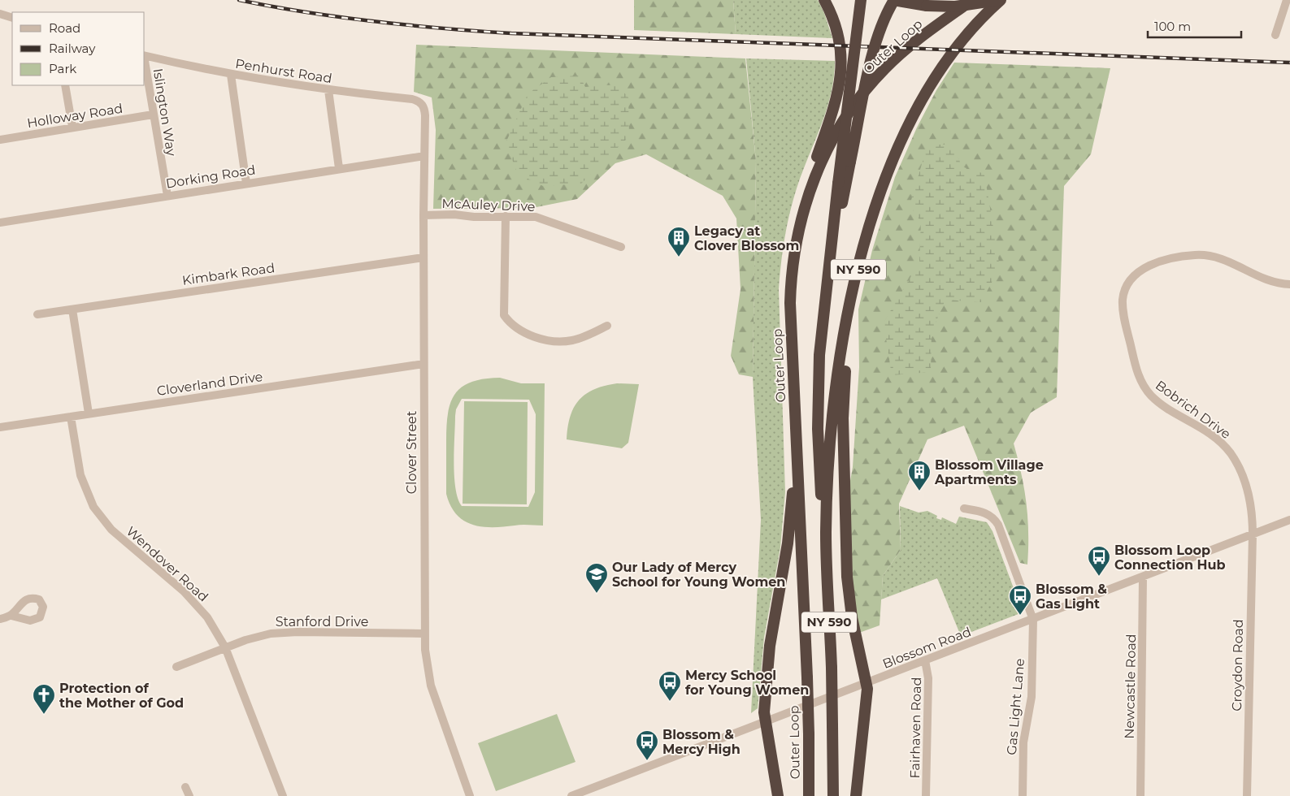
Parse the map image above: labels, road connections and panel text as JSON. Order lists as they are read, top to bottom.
{
  "streets": {
    "highway": ["Outer Loop", "NY 590"],
    "street": [
      "Penhurst Road",
      "Islington Way",
      "Holloway Road",
      "Dorking Road",
      "McAuley Drive",
      "Kimbark Road",
      "Cloverland Drive",
      "Bobrich Drive",
      "Clover Street",
      "Wendover Road",
      "Stanford Drive",
      "Blossom Road",
      "Croydon Road",
      "Newcastle Road",
      "Gas Light Lane",
      "Fairhaven Road"
    ]
  },
  "crossings": [
    ["Penhurst Road", "Clover Street"],
    ["Islington Way", "Holloway Road"],
    ["Islington Way", "Dorking Road"],
    ["Dorking Road", "Clover Street"],
    ["McAuley Drive", "Clover Street"],
    ["Kimbark Road", "Clover Street"],
    ["Cloverland Drive", "Clover Street"],
    ["Cloverland Drive", "Wendover Road"],
    ["Bobrich Drive", "Blossom Road"],
    ["Bobrich Drive", "Croydon Road"],
    ["Clover Street", "Stanford Drive"],
    ["Wendover Road", "Stanford Drive"],
    ["Blossom Road", "Croydon Road"],
    ["Blossom Road", "Newcastle Road"],
    ["Blossom Road", "Gas Light Lane"],
    ["Blossom Road", "Fairhaven Road"]
  ],
  "places": {
    "building": ["Legacy at Clover Blossom", "Blossom Village Apartments"],
    "bus stop": [
      "Blossom Loop Connection Hub",
      "Blossom & Gas Light",
      "Mercy School for Young Women",
      "Blossom & Mercy High"
    ],
    "school or university": ["Our Lady of Mercy School for Young Women"],
    "church": ["Protection of the Mother of God"]
  },
  "legend": ["Road", "Railway", "Park"],
  "scale_bar": "100 m"
}
